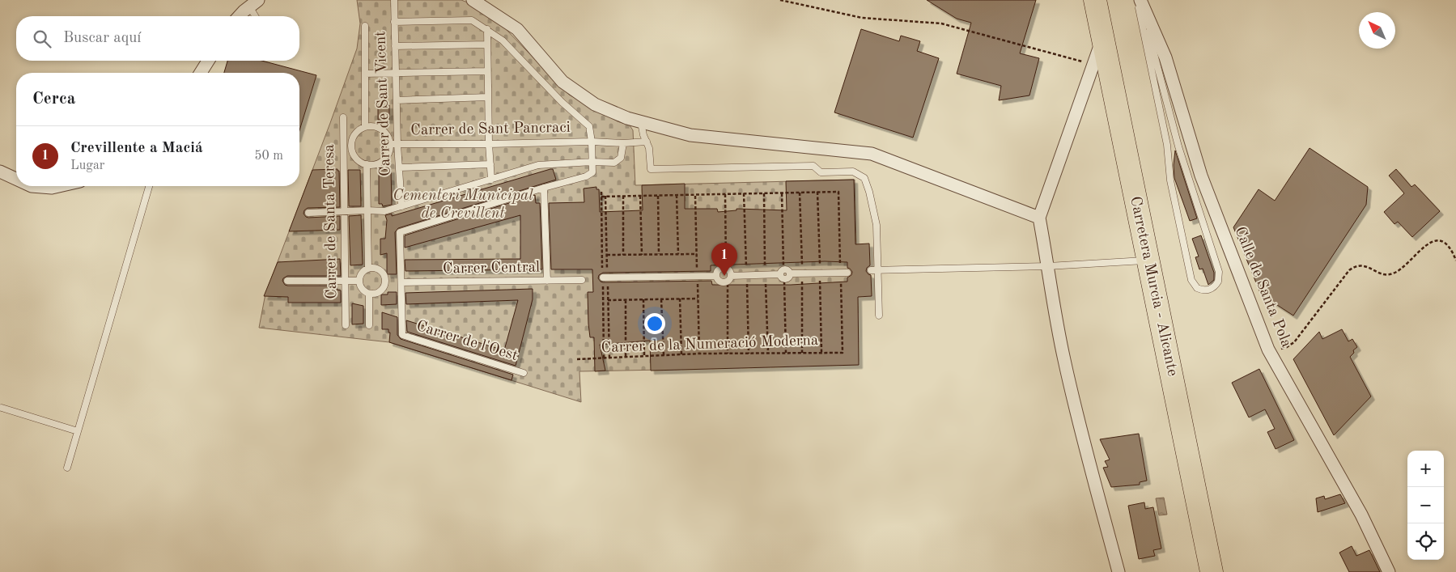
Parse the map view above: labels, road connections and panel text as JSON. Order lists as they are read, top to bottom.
{
  "streets": {
    "highway": ["Carretera Murcia - Alicante"],
    "street": ["Calle de Santa Pola"],
    "lane": [
      "Carrer de Sant Vicent",
      "Carrer de Sant Pancraci",
      "Carrer de Santa Teresa",
      "Carrer Central",
      "Carrer de l'Oest"
    ],
    "path": ["Carrer de la Numeració Moderna"]
  },
  "crossings": [
    ["Carrer de Sant Vicent", "Carrer de Sant Pancraci"],
    ["Carrer Central", "Carrer de l'Oest"]
  ],
  "parks": ["Cementeri Municipal de Crevillent"],
  "north": "top left",
  "page": {
    "search": "Buscar aquí",
    "heading": "Cerca",
    "list": [
      {
        "mark": "1",
        "name": "Crevillente a Maciá",
        "note": "Lugar",
        "value": "50 m"
      }
    ],
    "pins": "1",
    "map_buttons": ["+", "−"]
  }
}
